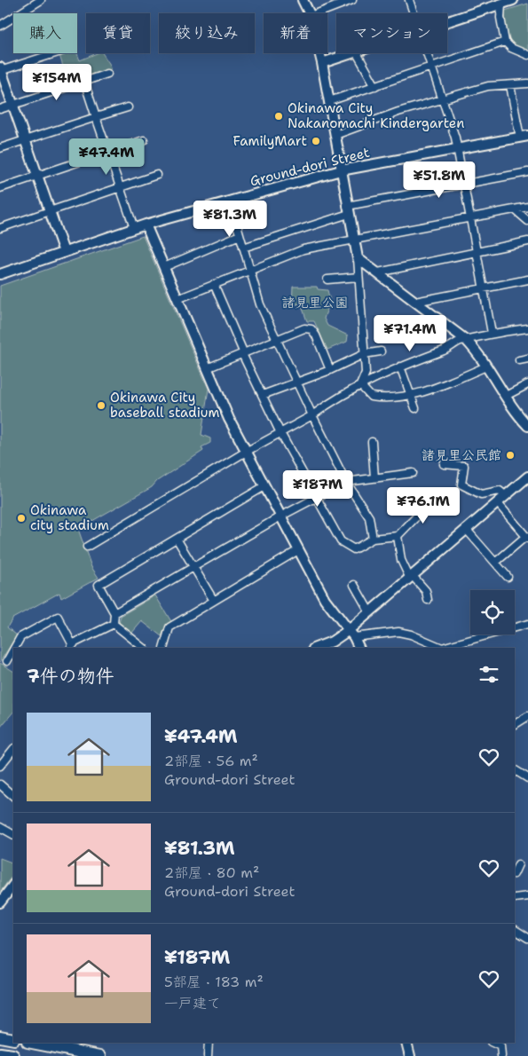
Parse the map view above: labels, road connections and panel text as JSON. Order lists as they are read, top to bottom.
{
  "streets": {
    "street": ["Ground-dori Street"]
  },
  "parks": ["諸見里公園"],
  "places": [
    "Okinawa City Nakanomachi Kindergarten",
    "FamilyMart",
    "Okinawa City baseball stadium",
    "諸見里公民館",
    "Okinawa city stadium"
  ],
  "page": {
    "chip": [
      "購入",
      "賃貸",
      "絞り込み",
      "新着",
      "マンション"
    ],
    "price": [
      "¥154M",
      "¥47.4M",
      "¥51.8M",
      "¥81.3M",
      "¥71.4M",
      "¥187M",
      "¥76.1M"
    ],
    "heading": "7件の物件",
    "list": [
      {
        "name": "¥47.4M",
        "note": "2部屋 · 56 m² · Ground-dori Street"
      },
      {
        "name": "¥81.3M",
        "note": "2部屋 · 80 m² · Ground-dori Street"
      },
      {
        "name": "¥187M",
        "note": "5部屋 · 183 m² · 一戸建て"
      }
    ]
  }
}
